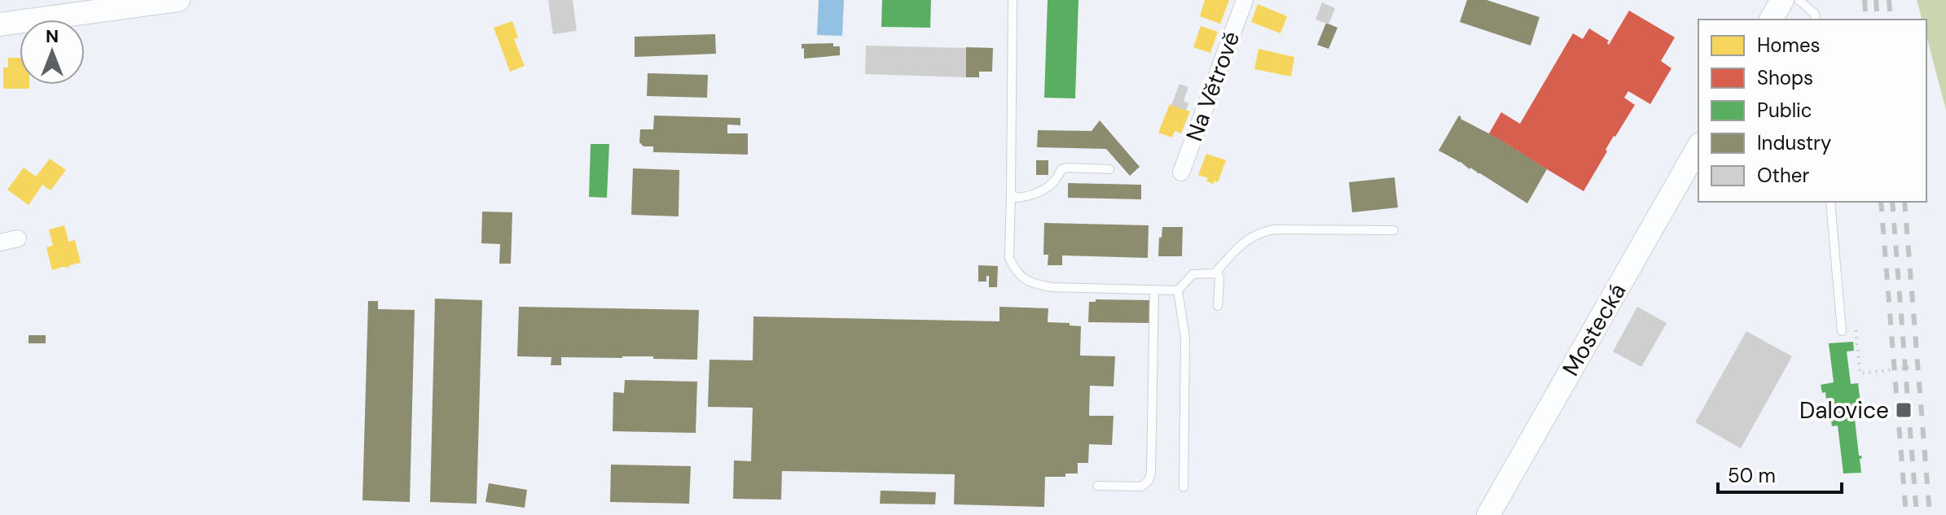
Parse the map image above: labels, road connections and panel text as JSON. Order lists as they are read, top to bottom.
{
  "streets": {
    "street": ["Na Větrově", "Mostecká"]
  },
  "places": {
    "transit": ["Dalovice"]
  },
  "legend": [
    "Homes",
    "Shops",
    "Public",
    "Industry",
    "Other"
  ],
  "scale_bar": "50 m",
  "north": "top"
}
